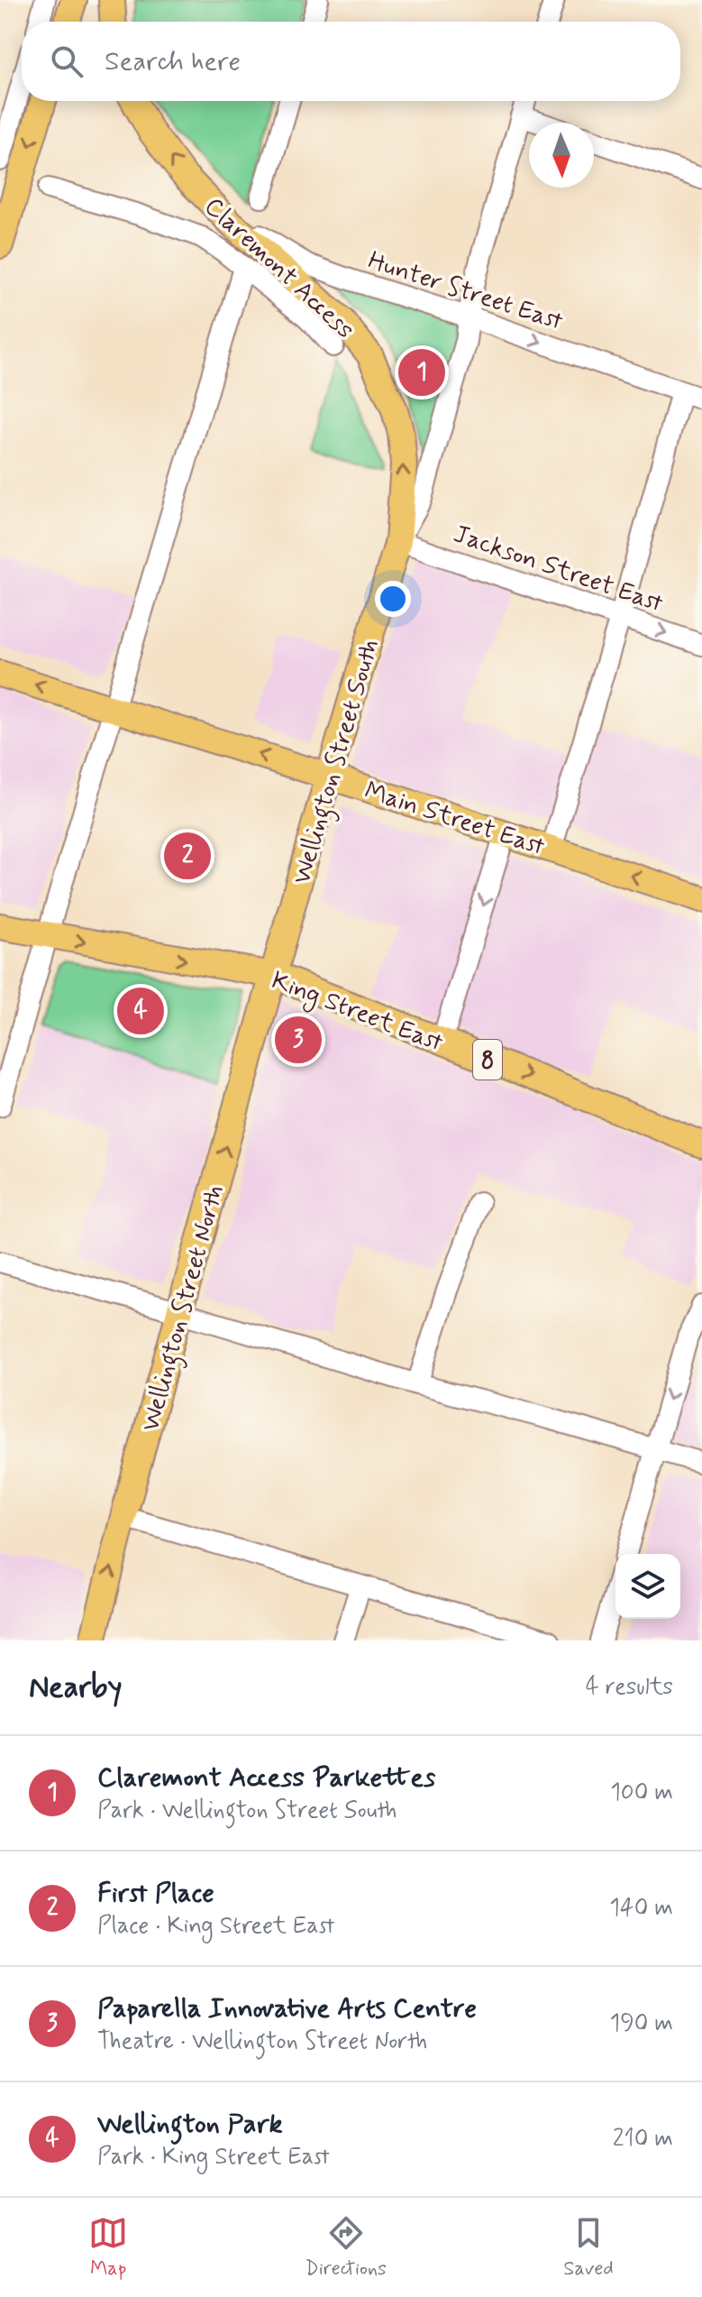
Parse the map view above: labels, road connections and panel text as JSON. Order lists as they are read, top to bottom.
{
  "streets": {
    "main road": [
      "Claremont Access",
      "Wellington Street South",
      "Main Street East",
      "King Street East",
      "8",
      "Wellington Street North"
    ],
    "street": ["Hunter Street East", "Jackson Street East"]
  },
  "crossings": [
    ["Claremont Access", "Hunter Street East"],
    ["Claremont Access", "Jackson Street East"],
    ["Claremont Access", "Wellington Street South"],
    ["Hunter Street East", "Wellington Street South"],
    ["Jackson Street East", "Wellington Street South"],
    ["Wellington Street South", "Main Street East"],
    ["Wellington Street South", "King Street East"],
    ["Wellington Street South", "Wellington Street North"],
    ["King Street East", "Wellington Street North"]
  ],
  "one_way": [
    "Claremont Access",
    "Hunter Street East",
    "Main Street East",
    "King Street East",
    "Wellington Street North"
  ],
  "north": "bottom",
  "page": {
    "search": "Search here",
    "pins": [
      "1",
      "2",
      "4",
      "3"
    ],
    "heading": ["Nearby", "4 results"],
    "list": [
      {
        "mark": "1",
        "name": "Claremont Access Parkettes",
        "note": "Park · Wellington Street South",
        "value": "100 m"
      },
      {
        "mark": "2",
        "name": "First Place",
        "note": "Place · King Street East",
        "value": "140 m"
      },
      {
        "mark": "3",
        "name": "Paparella Innovative Arts Centre",
        "note": "Theatre · Wellington Street North",
        "value": "190 m"
      },
      {
        "mark": "4",
        "name": "Wellington Park",
        "note": "Park · King Street East",
        "value": "210 m"
      }
    ],
    "nav": ["Map", "Directions", "Saved"]
  }
}
